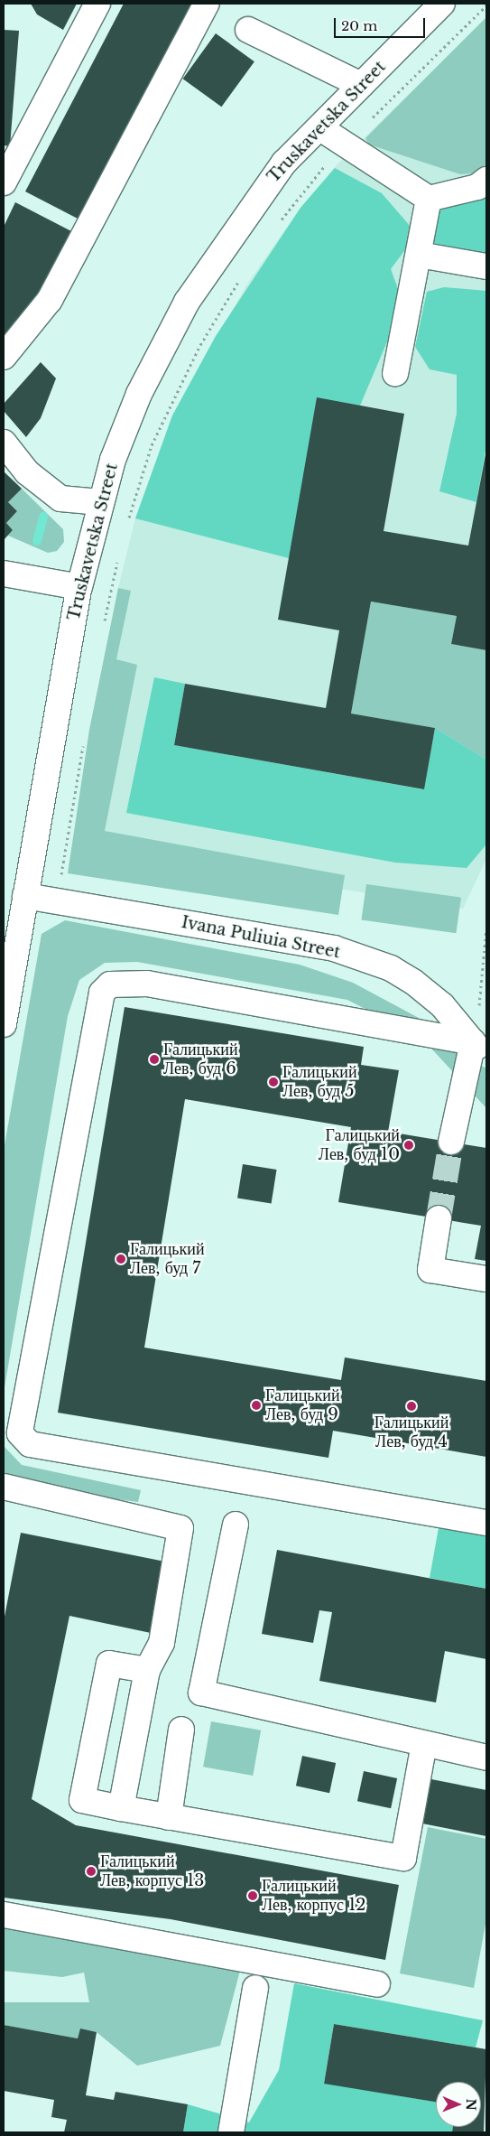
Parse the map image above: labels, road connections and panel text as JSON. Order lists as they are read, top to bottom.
{
  "streets": {
    "street": ["Truskavetska Street", "Ivana Puliuia Street"]
  },
  "crossings": [
    ["Truskavetska Street", "Ivana Puliuia Street"]
  ],
  "places": [
    "Галицький Лев, буд 6",
    "Галицький Лев, буд 5",
    "Галицький Лев, буд 10",
    "Галицький Лев, буд 7",
    "Галицький Лев, буд 9",
    "Галицький Лев, буд 4",
    "Галицький Лев, корпус 13",
    "Галицький Лев, корпус 12"
  ],
  "scale_bar": "20 m",
  "north": "right"
}
